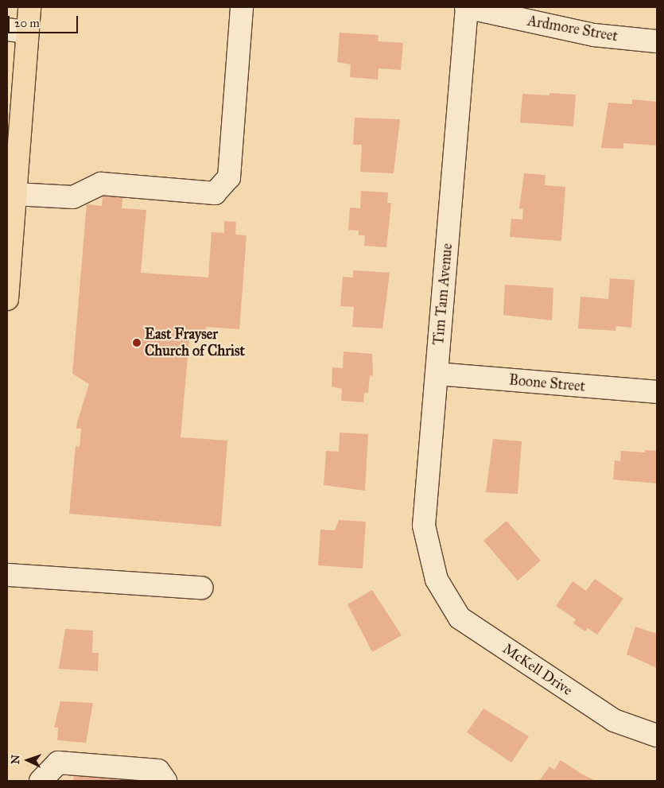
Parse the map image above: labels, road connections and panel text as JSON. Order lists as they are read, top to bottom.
{
  "streets": {
    "street": [
      "Ardmore Street",
      "Tim Tam Avenue",
      "Boone Street",
      "McKell Drive"
    ]
  },
  "crossings": [
    ["Ardmore Street", "Tim Tam Avenue"],
    ["Tim Tam Avenue", "Boone Street"],
    ["Tim Tam Avenue", "McKell Drive"]
  ],
  "places": ["East Frayser Church of Christ"],
  "scale_bar": "20 m",
  "north": "left"
}
